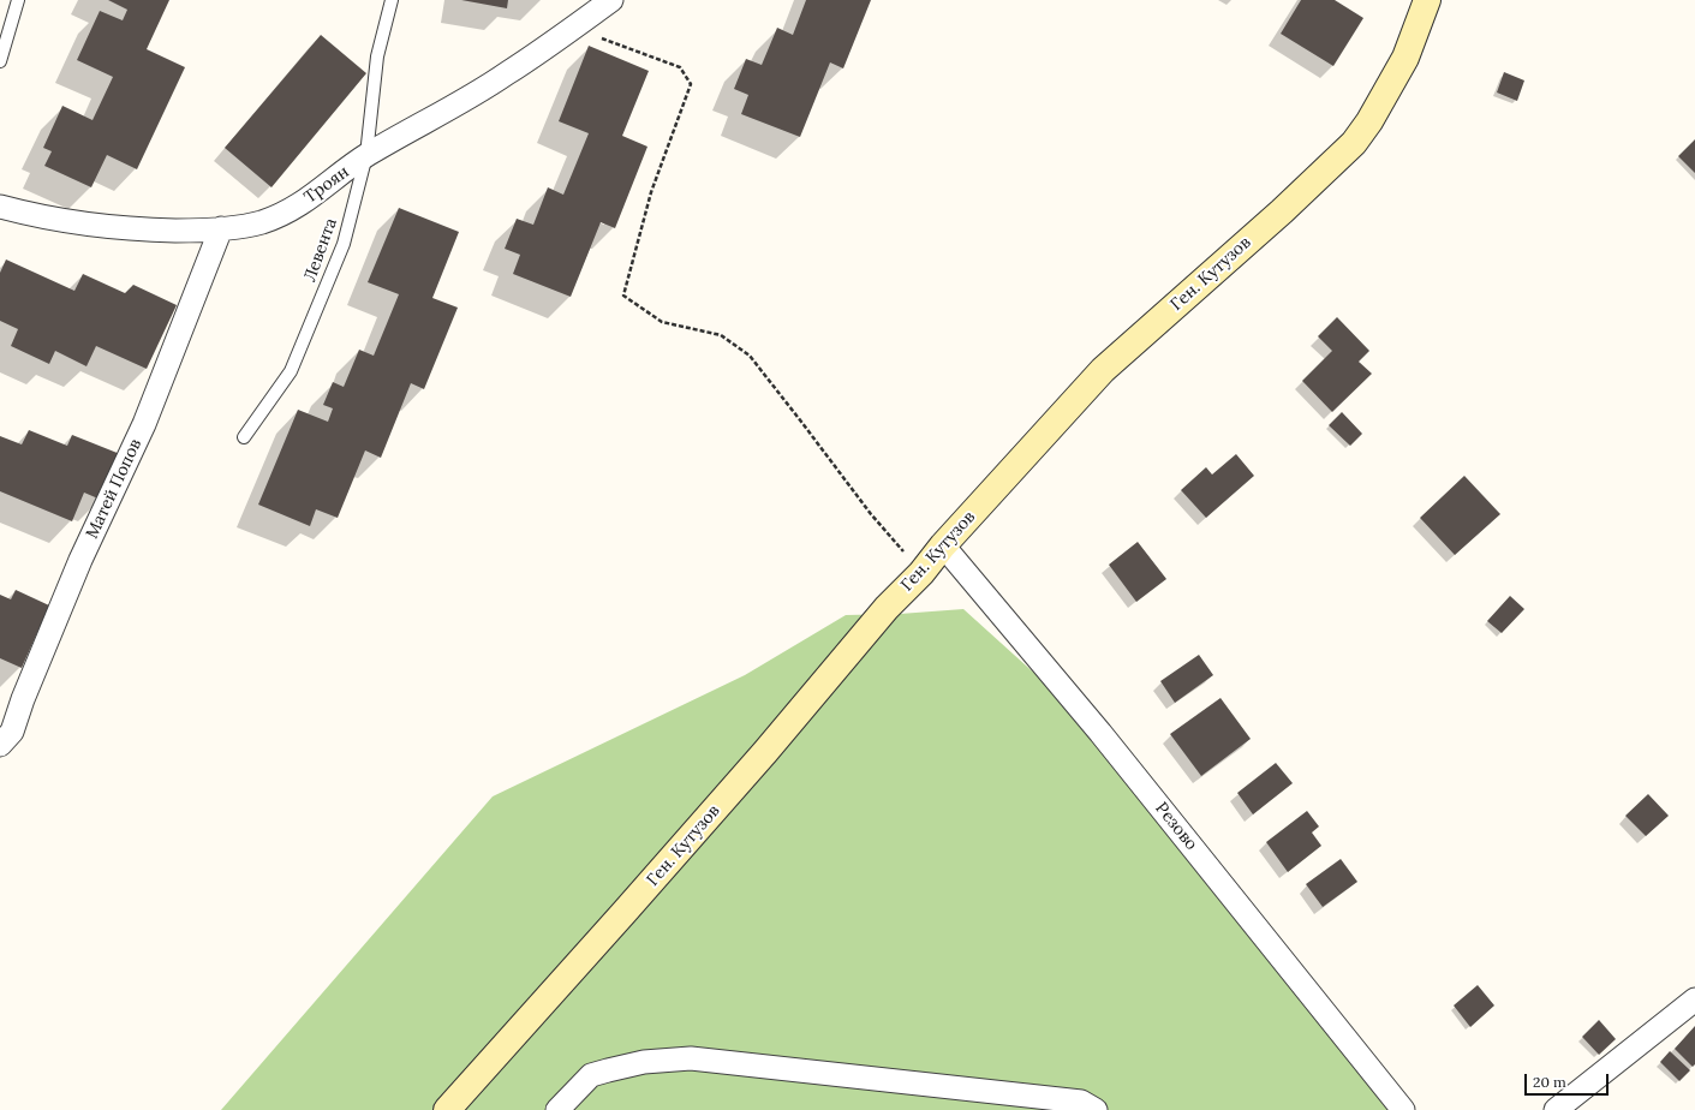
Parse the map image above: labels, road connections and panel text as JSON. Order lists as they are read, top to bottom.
{
  "streets": {
    "street": [
      "Троян",
      "Ген. Кутузов",
      "Матей Попов",
      "Резово"
    ],
    "lane": ["Левента"]
  },
  "crossings": [
    ["Троян", "Левента"],
    ["Троян", "Матей Попов"],
    ["Ген. Кутузов", "Резово"]
  ],
  "scale_bar": "20 m"
}
